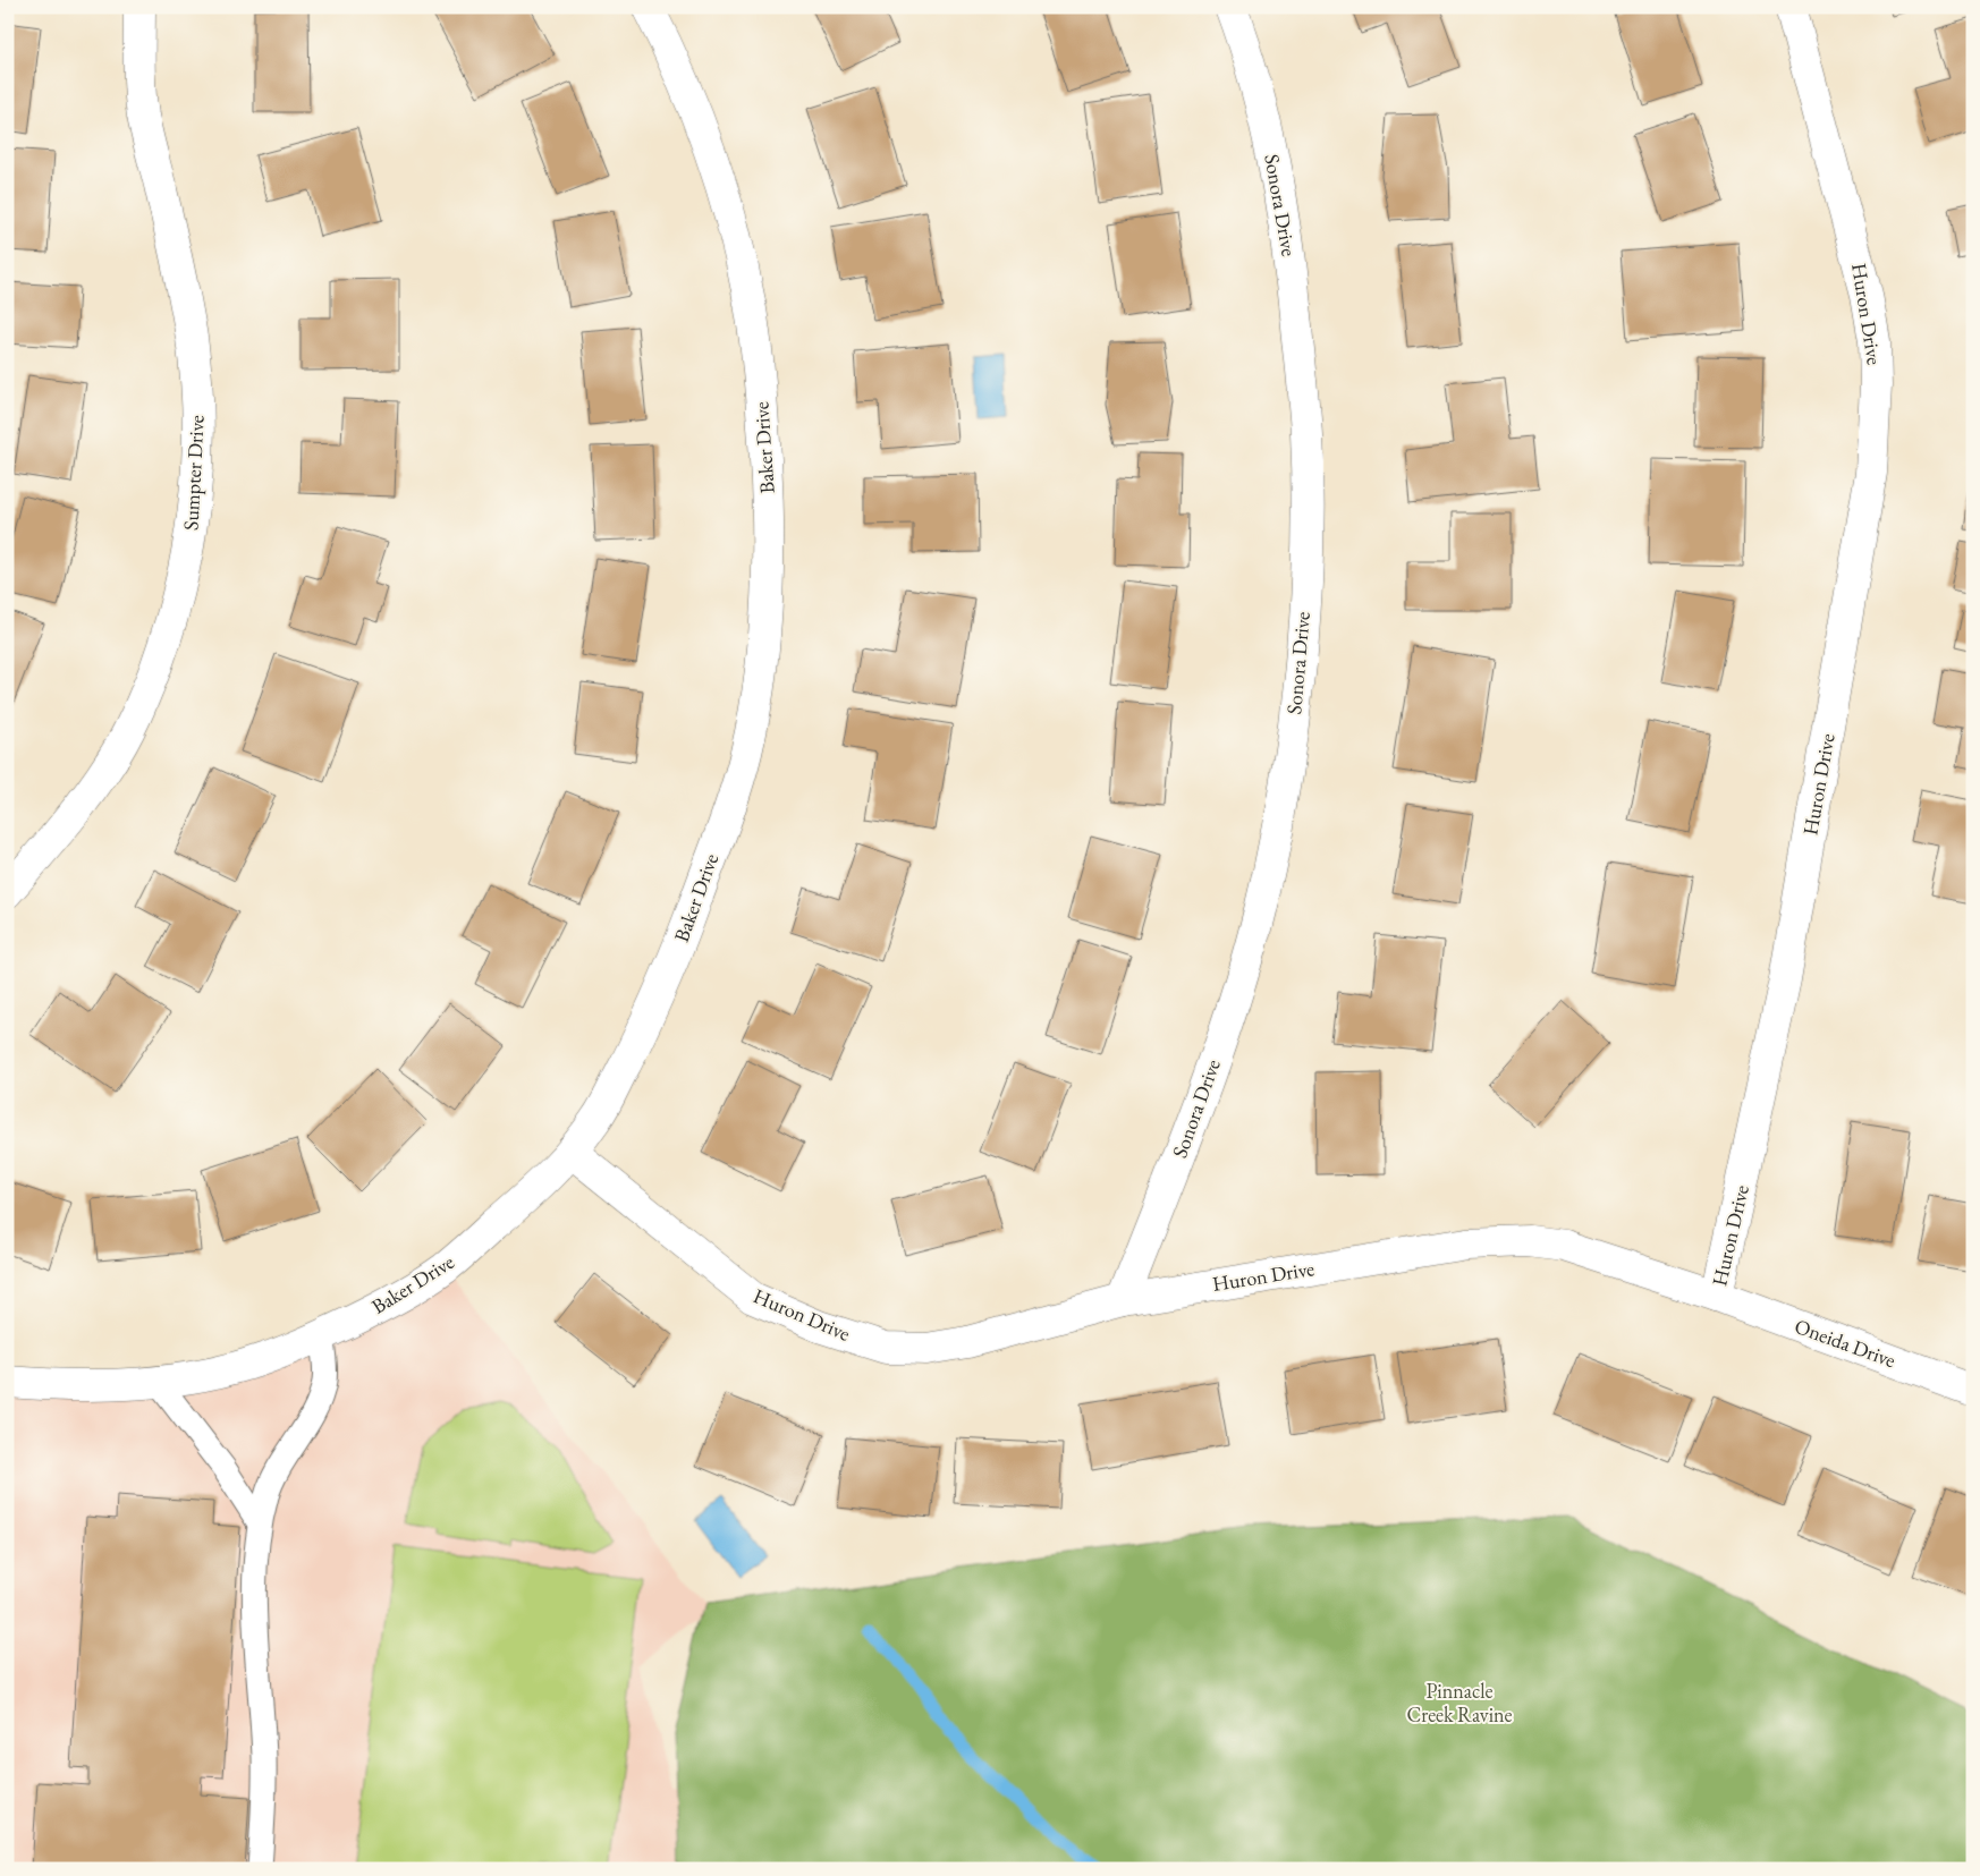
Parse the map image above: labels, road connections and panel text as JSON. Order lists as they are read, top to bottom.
{
  "streets": {
    "street": [
      "Sonora Drive",
      "Huron Drive",
      "Baker Drive",
      "Sumpter Drive",
      "Oneida Drive"
    ]
  },
  "crossings": [
    ["Sonora Drive", "Huron Drive"],
    ["Huron Drive", "Baker Drive"],
    ["Huron Drive", "Oneida Drive"]
  ],
  "parks": ["Pinnacle Creek Ravine"]
}
